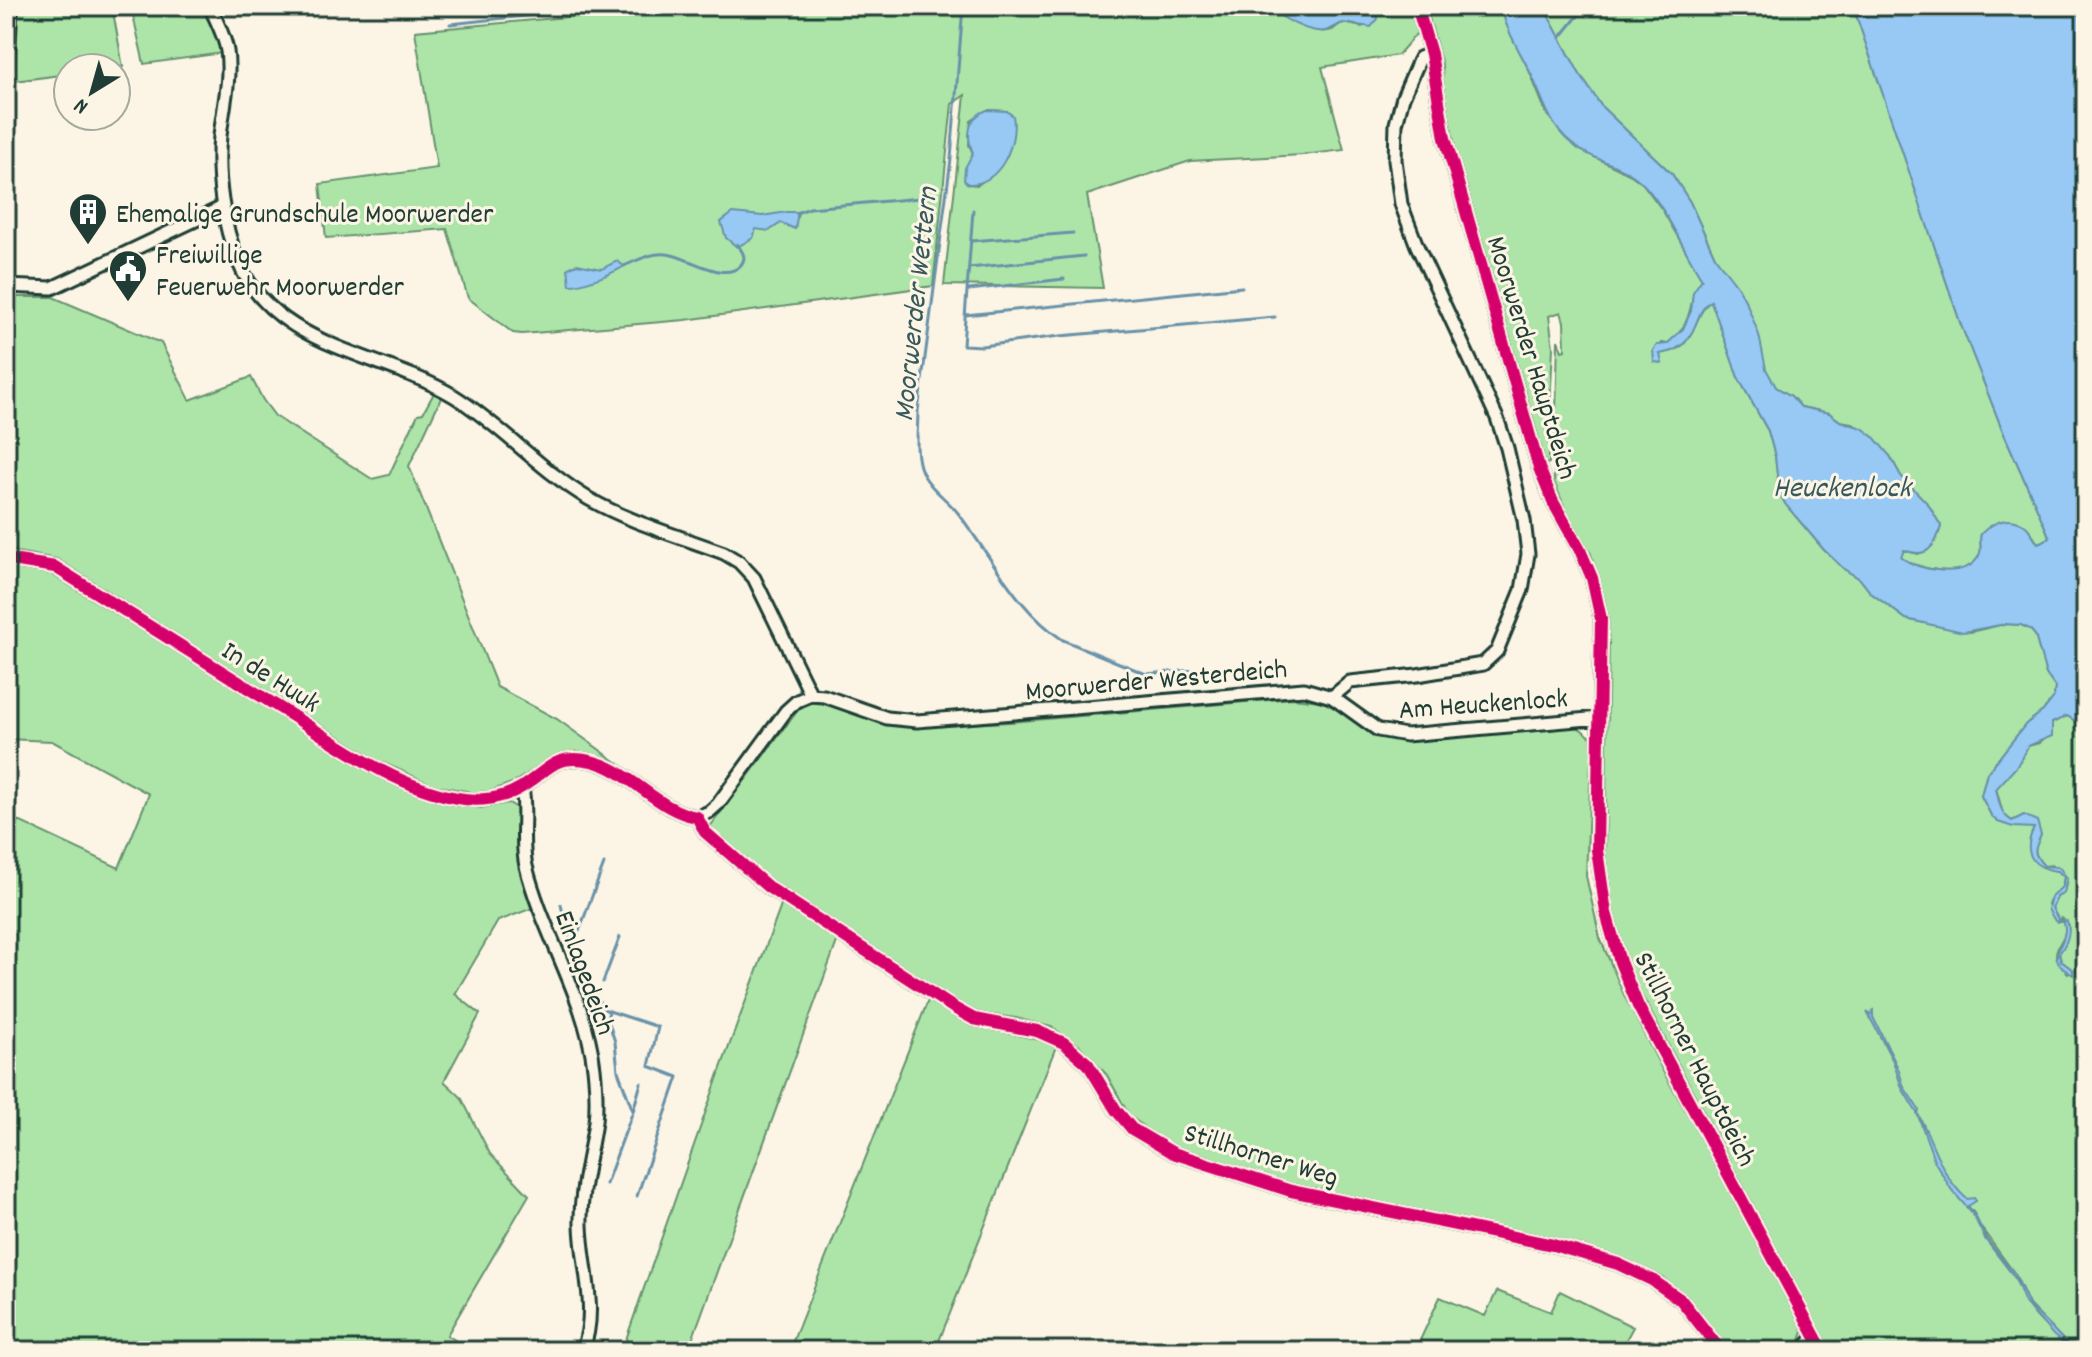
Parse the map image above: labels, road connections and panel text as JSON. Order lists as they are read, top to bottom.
{
  "streets": {
    "street": [
      "Moorwerder Hauptdeich",
      "In de Huuk",
      "Moorwerder Westerdeich",
      "Am Heuckenlock",
      "Einlagedeich",
      "Stillhorner Hauptdeich",
      "Stillhorner Weg"
    ]
  },
  "crossings": [
    ["Moorwerder Hauptdeich", "Am Heuckenlock"],
    ["Moorwerder Hauptdeich", "Stillhorner Hauptdeich"],
    ["In de Huuk", "Einlagedeich"],
    ["In de Huuk", "Stillhorner Weg"],
    ["Moorwerder Westerdeich", "Am Heuckenlock"],
    ["Am Heuckenlock", "Stillhorner Hauptdeich"],
    ["Einlagedeich", "Stillhorner Weg"]
  ],
  "water": ["Moorwerder Wettern", "Heuckenlock"],
  "places": {
    "building": ["Ehemalige Grundschule Moorwerder"],
    "public building": ["Freiwillige Feuerwehr Moorwerder"]
  },
  "north": "bottom left"
}
